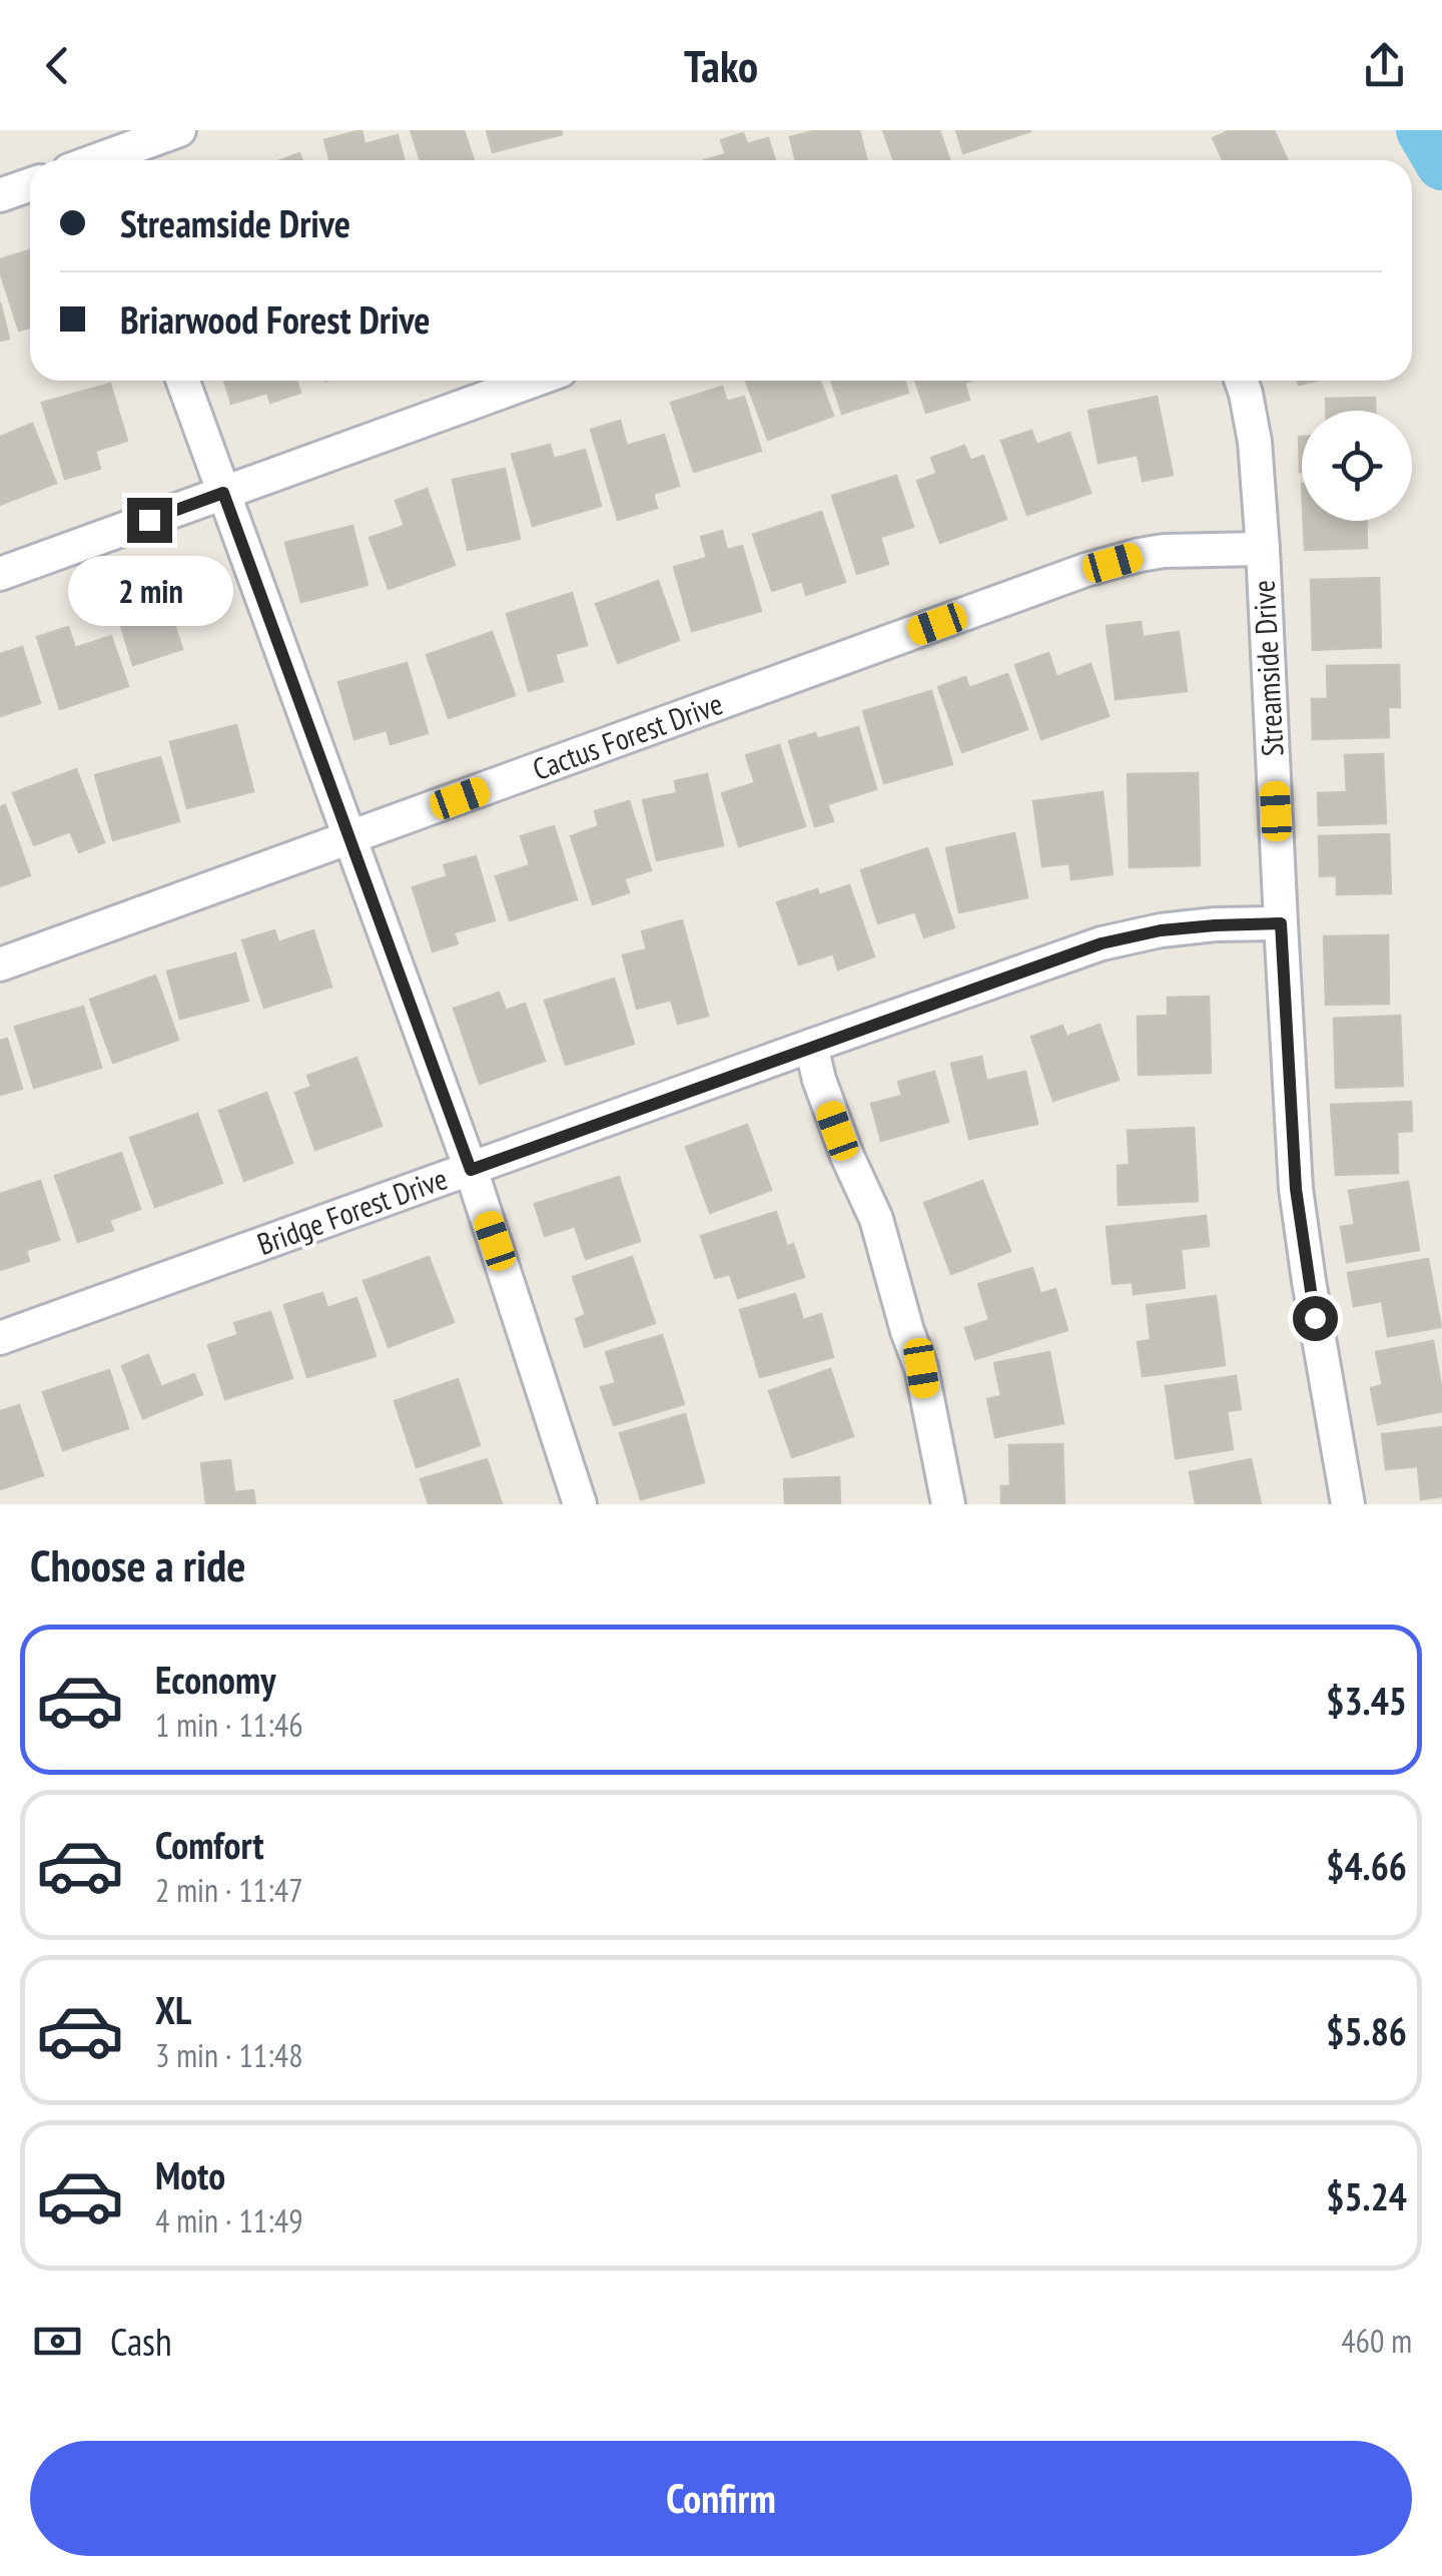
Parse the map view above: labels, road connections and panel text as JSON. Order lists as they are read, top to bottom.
{
  "streets": {
    "street": ["Streamside Drive", "Cactus Forest Drive", "Bridge Forest Drive"]
  },
  "crossings": [
    ["Streamside Drive", "Cactus Forest Drive"],
    ["Streamside Drive", "Bridge Forest Drive"]
  ],
  "page": {
    "header": "Tako",
    "banner": ["Streamside Drive", "Briarwood Forest Drive"],
    "bubble": "2 min",
    "heading": "Choose a ride",
    "list": [
      {
        "name": "Economy",
        "note": "1 min · 11:46",
        "value": "$3.45"
      },
      {
        "name": "Comfort",
        "note": "2 min · 11:47",
        "value": "$4.66"
      },
      {
        "name": "XL",
        "note": "3 min · 11:48",
        "value": "$5.86"
      },
      {
        "name": "Moto",
        "note": "4 min · 11:49",
        "value": "$5.24"
      }
    ],
    "pay": ["Cash", "460 m"],
    "buttons": "Confirm"
  }
}
